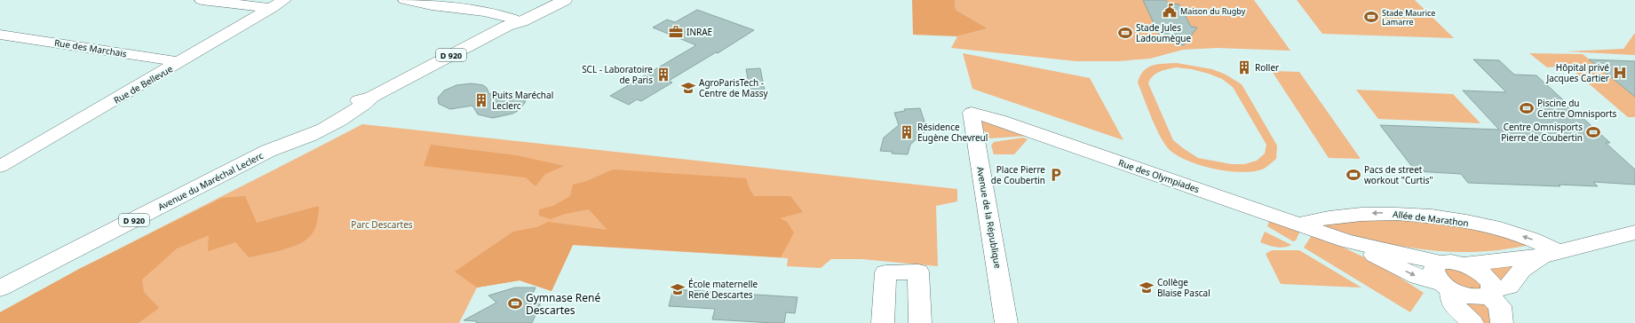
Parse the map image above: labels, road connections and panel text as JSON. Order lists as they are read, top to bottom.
{
  "streets": {
    "main road": ["D 920", "Avenue du Maréchal Leclerc"],
    "street": [
      "Rue des Marchais",
      "Rue de Bellevue",
      "Rue des Olympiades",
      "Avenue de la République",
      "Allée de Marathon"
    ]
  },
  "crossings": [
    ["Rue des Marchais", "Rue de Bellevue"],
    ["Rue des Olympiades", "Avenue de la République"],
    ["Rue des Olympiades", "Allée de Marathon"]
  ],
  "parks": ["Parc Descartes"],
  "places": {
    "public building": ["Maison du Rugby"],
    "sports": [
      "Stade Maurice Lamarre",
      "Stade Jules Ladoumègue",
      "Piscine du Centre Omnisports",
      "Centre Omnisports Pierre de Coubertin",
      "Pacs de street workout \"Curtis\"",
      "Gymnase René Descartes"
    ],
    "office": ["INRAE"],
    "building": [
      "Roller",
      "SCL - Laboratoire de Paris",
      "Puits Maréchal Leclerc",
      "Résidence Eugène Chevreul"
    ],
    "hospital": ["Hôpital privé Jacques Cartier"],
    "school or university": ["AgroParisTech - Centre de Massy", "Collège Blaise Pascal", "École maternelle René Descartes"],
    "parking": ["Place Pierre de Coubertin"]
  }
}
